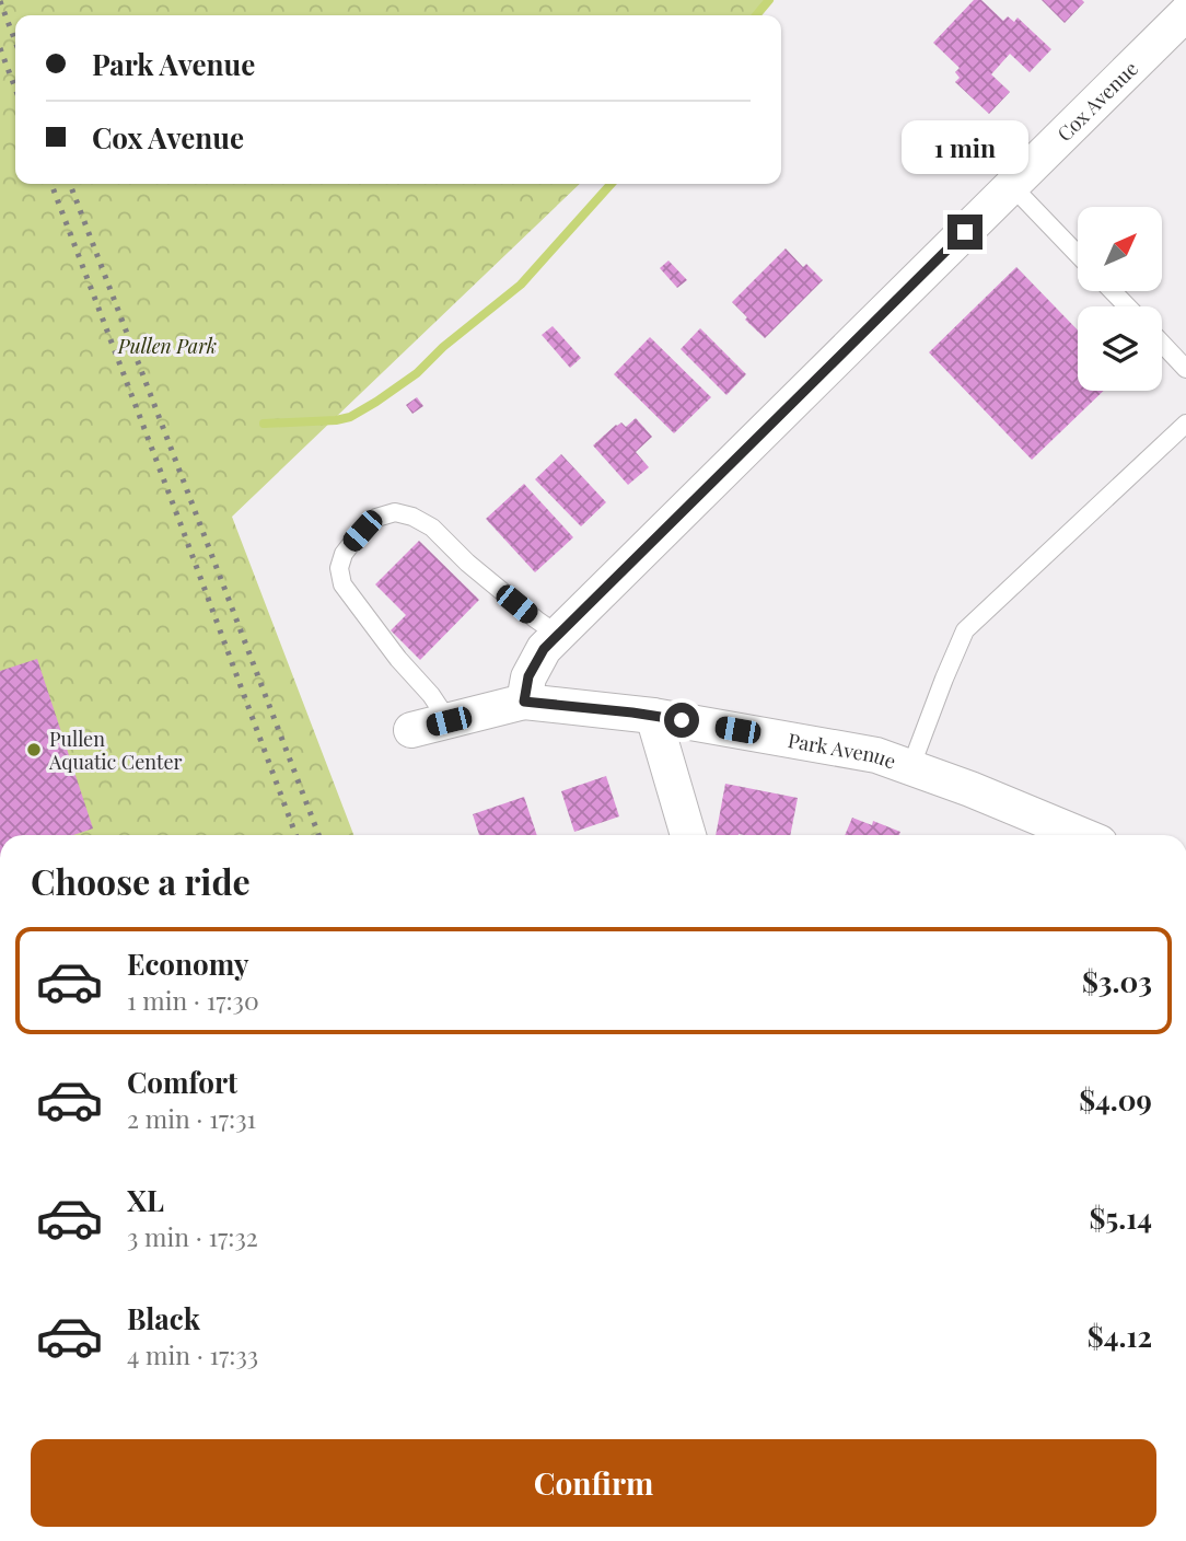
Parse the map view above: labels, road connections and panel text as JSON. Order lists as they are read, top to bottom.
{
  "streets": {
    "street": ["Cox Avenue", "Park Avenue"]
  },
  "crossings": [
    ["Cox Avenue", "Park Avenue"]
  ],
  "parks": ["Pullen Park"],
  "places": ["Pullen Aquatic Center"],
  "north": "top right",
  "page": {
    "banner": ["Park Avenue", "Cox Avenue"],
    "bubble": "1 min",
    "heading": "Choose a ride",
    "list": [
      {
        "name": "Economy",
        "note": "1 min · 17:30",
        "value": "$3.03"
      },
      {
        "name": "Comfort",
        "note": "2 min · 17:31",
        "value": "$4.09"
      },
      {
        "name": "XL",
        "note": "3 min · 17:32",
        "value": "$5.14"
      },
      {
        "name": "Black",
        "note": "4 min · 17:33",
        "value": "$4.12"
      }
    ],
    "buttons": "Confirm"
  }
}
